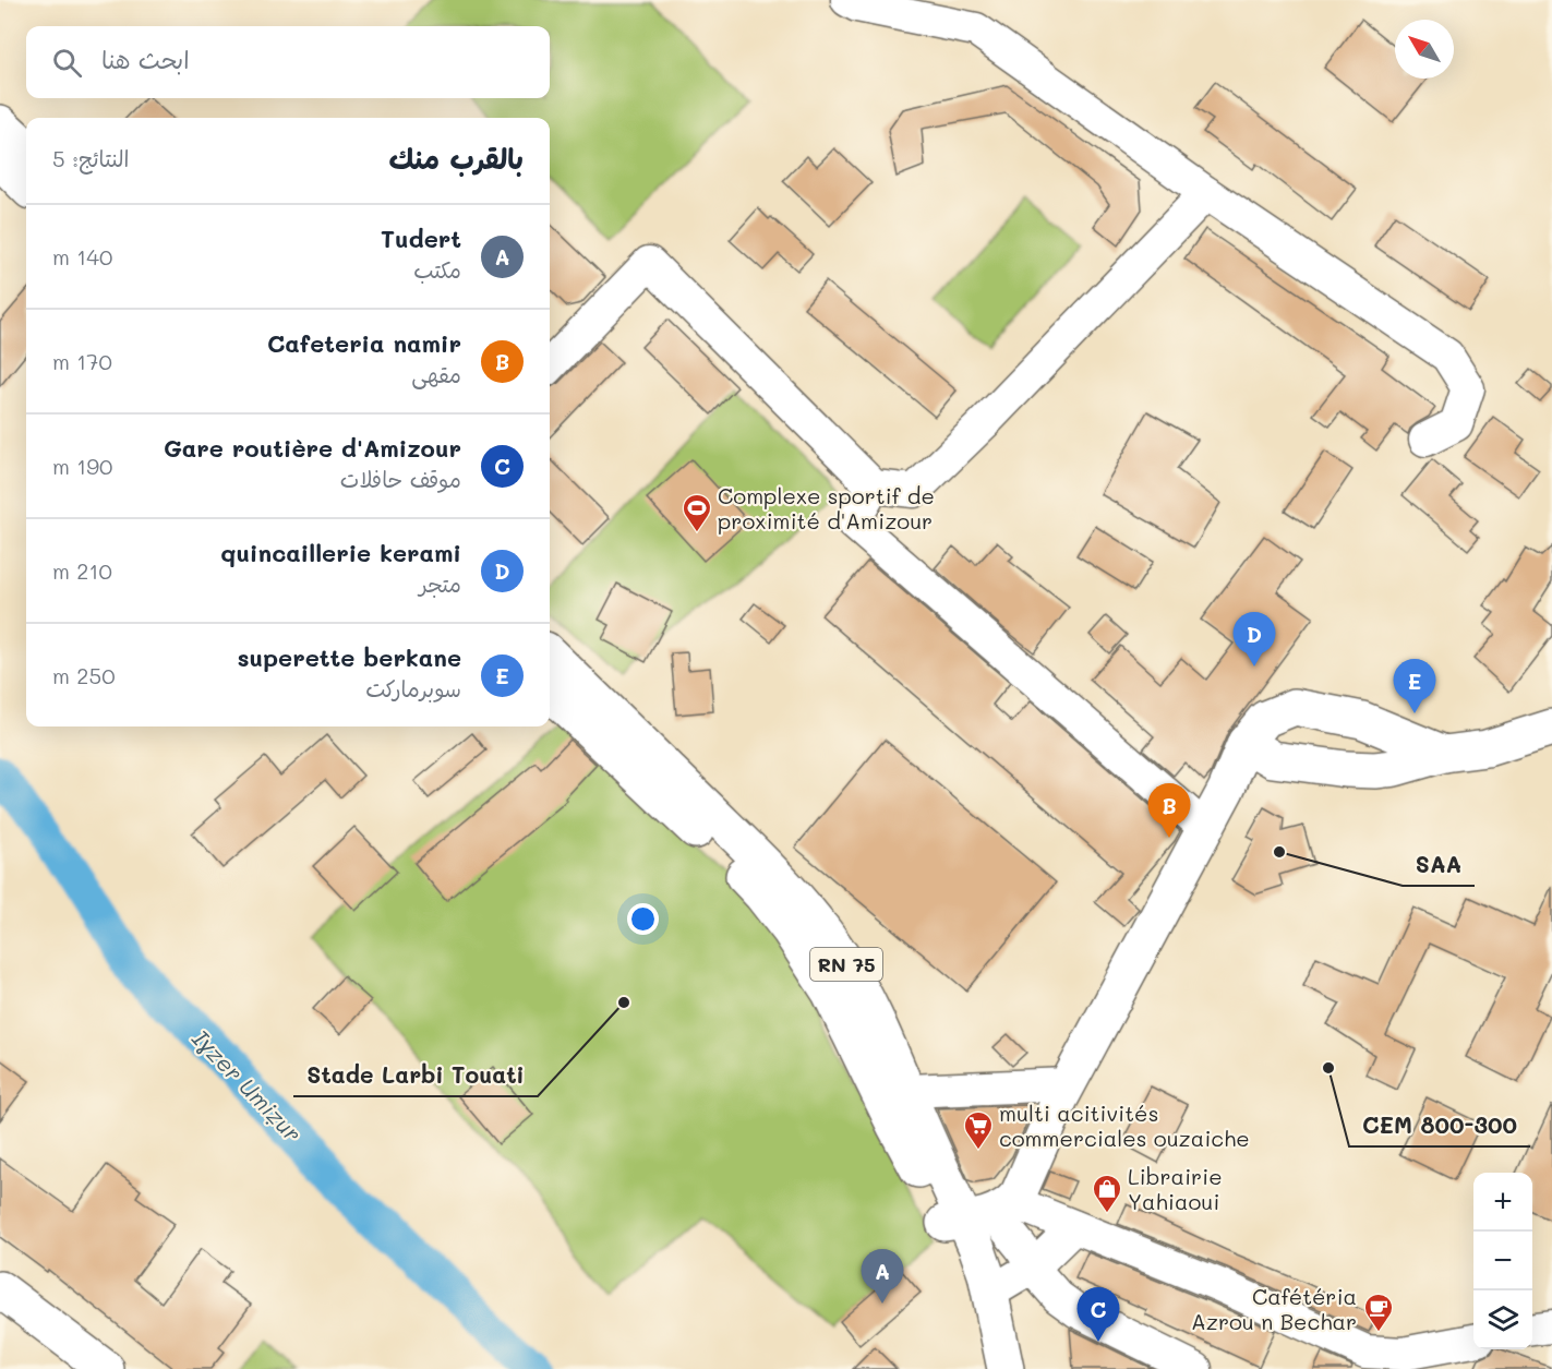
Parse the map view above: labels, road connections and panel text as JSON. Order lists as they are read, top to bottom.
{
  "streets": {
    "main road": ["RN 75"]
  },
  "water": ["Iɣzer Umiẓur"],
  "places": {
    "sports": ["Complexe sportif de proximité d'Amizour"],
    "other": ["SAA", "Stade Larbi Touati", "CEM 800-300"],
    "supermarket": ["multi acitivités commerciales ouzaiche"],
    "shop": ["Librairie Yahiaoui"],
    "cafe": ["Cafétéria Azrou n Bechar"]
  },
  "north": "top left",
  "page": {
    "search": "ابحث هنا",
    "heading": ["بالقرب منك", "النتائج: 5"],
    "list": [
      {
        "mark": "A",
        "name": "Tudert",
        "note": "مكتب",
        "value": "140 m"
      },
      {
        "mark": "B",
        "name": "Cafeteria namir",
        "note": "مقهى",
        "value": "170 m"
      },
      {
        "mark": "C",
        "name": "Gare routière d'Amizour",
        "note": "موقف حافلات",
        "value": "190 m"
      },
      {
        "mark": "D",
        "name": "quincaillerie kerami",
        "note": "متجر",
        "value": "210 m"
      },
      {
        "mark": "E",
        "name": "superette berkane",
        "note": "سوبرماركت",
        "value": "250 m"
      }
    ],
    "pins": [
      "D",
      "E",
      "B",
      "A",
      "C"
    ],
    "map_buttons": ["+", "−"]
  }
}
